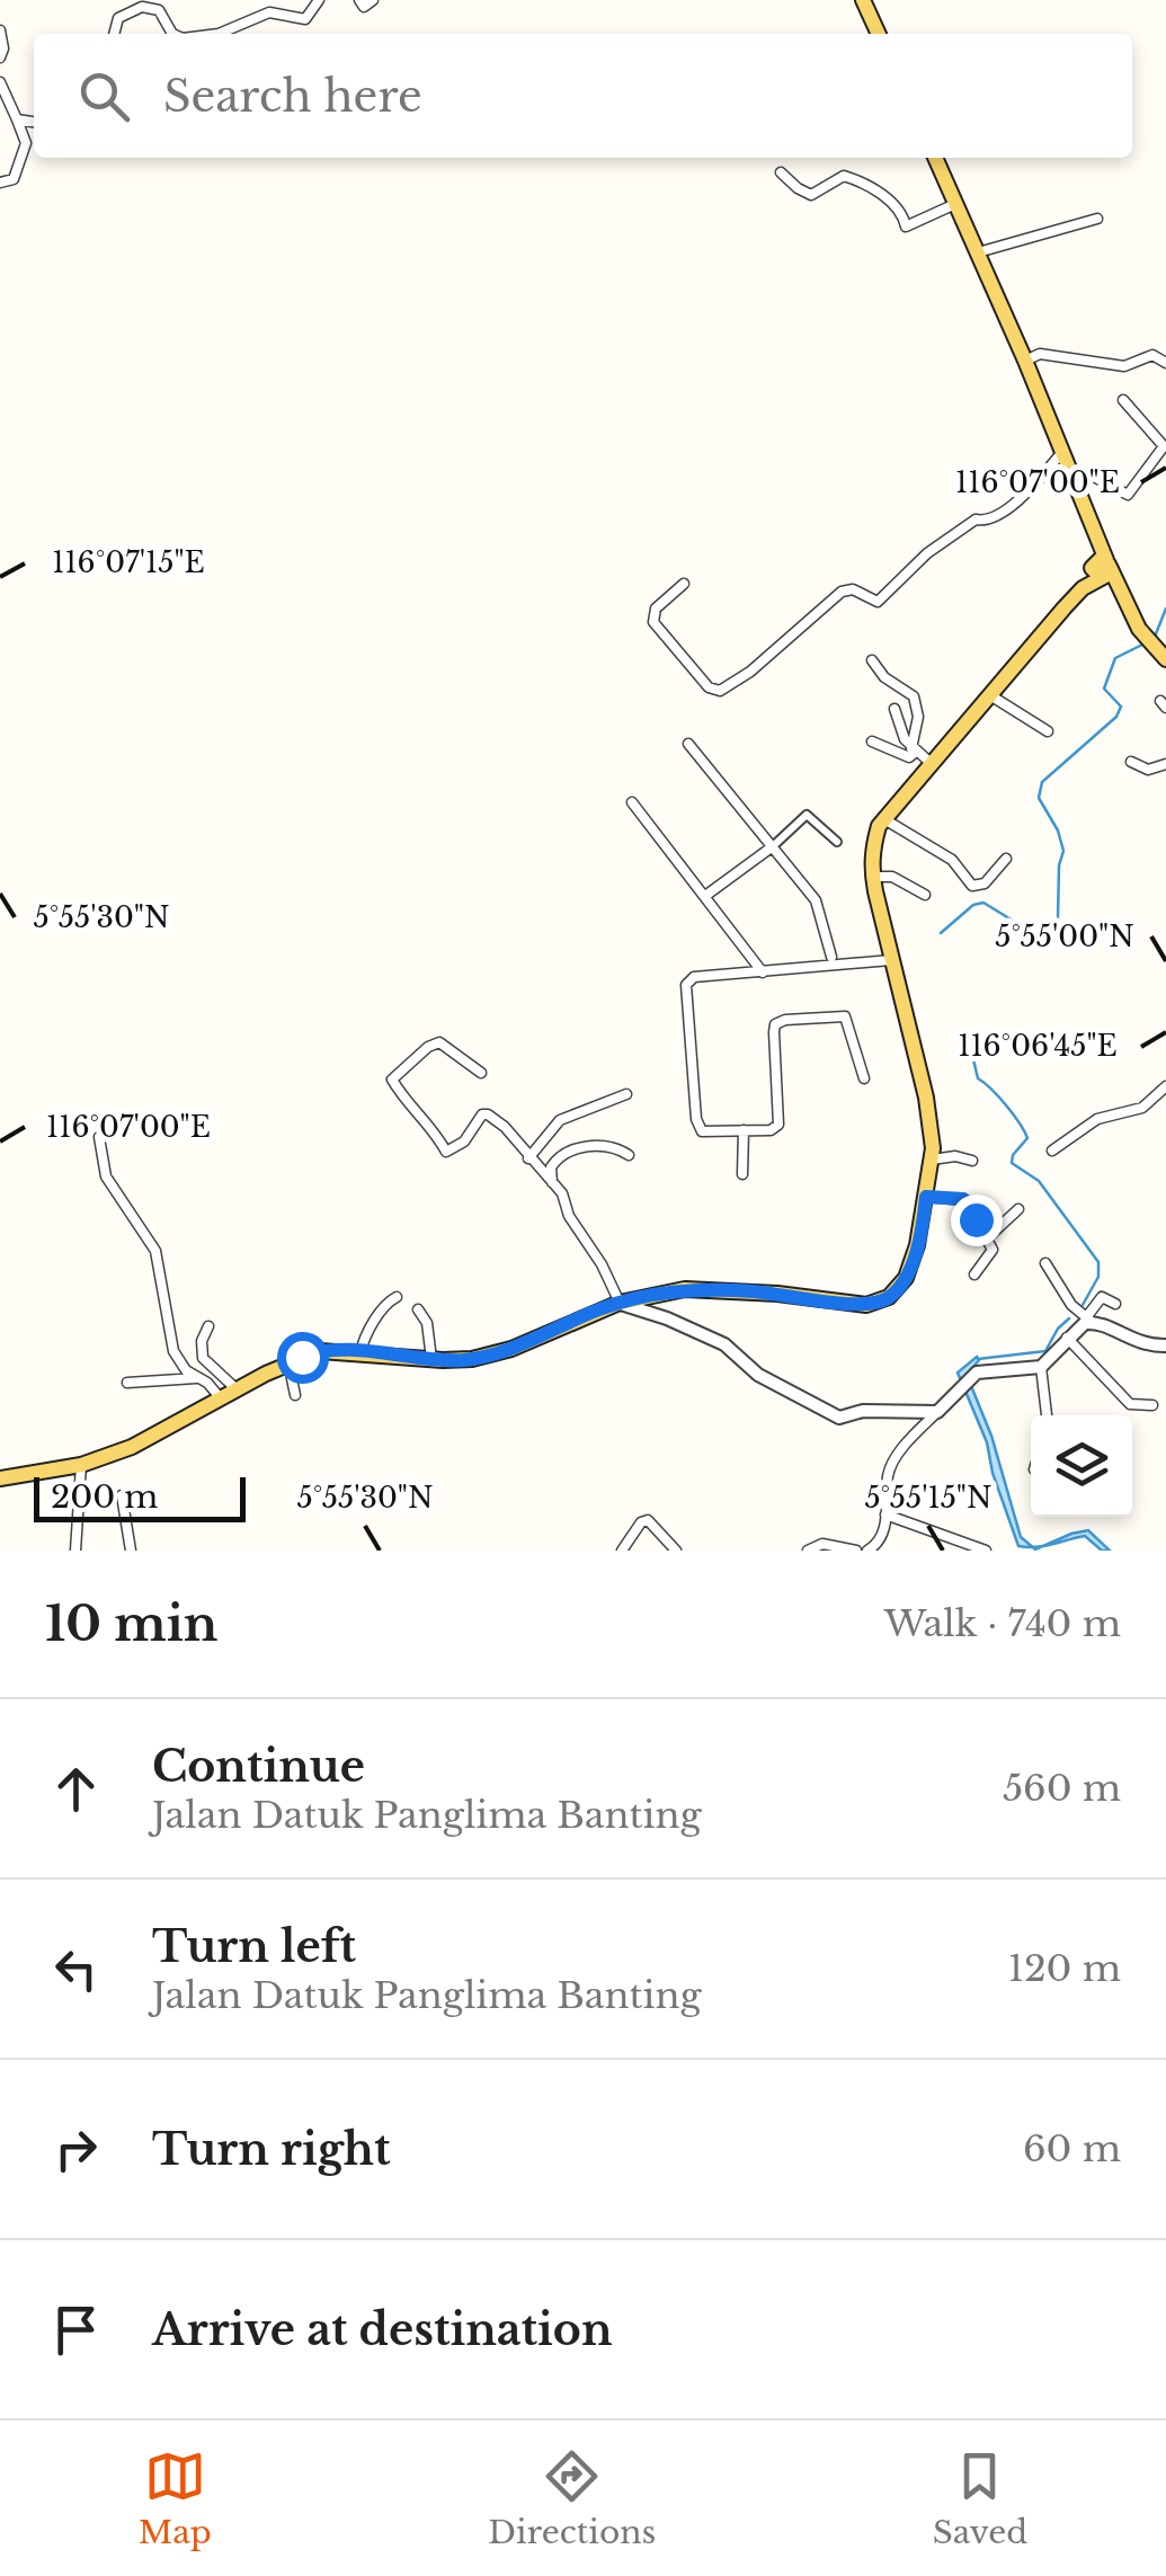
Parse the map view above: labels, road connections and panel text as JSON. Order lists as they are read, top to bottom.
{
  "scale_bar": "200 m",
  "page": {
    "search": "Search here",
    "scale": "200 m",
    "heading": ["10 min", "Walk · 740 m"],
    "list": [
      ["Continue", "Jalan Datuk Panglima Banting", "560 m"],
      ["Turn left", "Jalan Datuk Panglima Banting", "120 m"],
      ["Turn right", "60 m"],
      "Arrive at destination"
    ],
    "nav": ["Map", "Directions", "Saved"]
  },
  "coordinates": [
    "116°07'00\"E",
    "116°07'15\"E",
    "5°55'30\"N",
    "5°55'00\"N",
    "116°06'45\"E",
    "5°55'15\"N"
  ]
}
